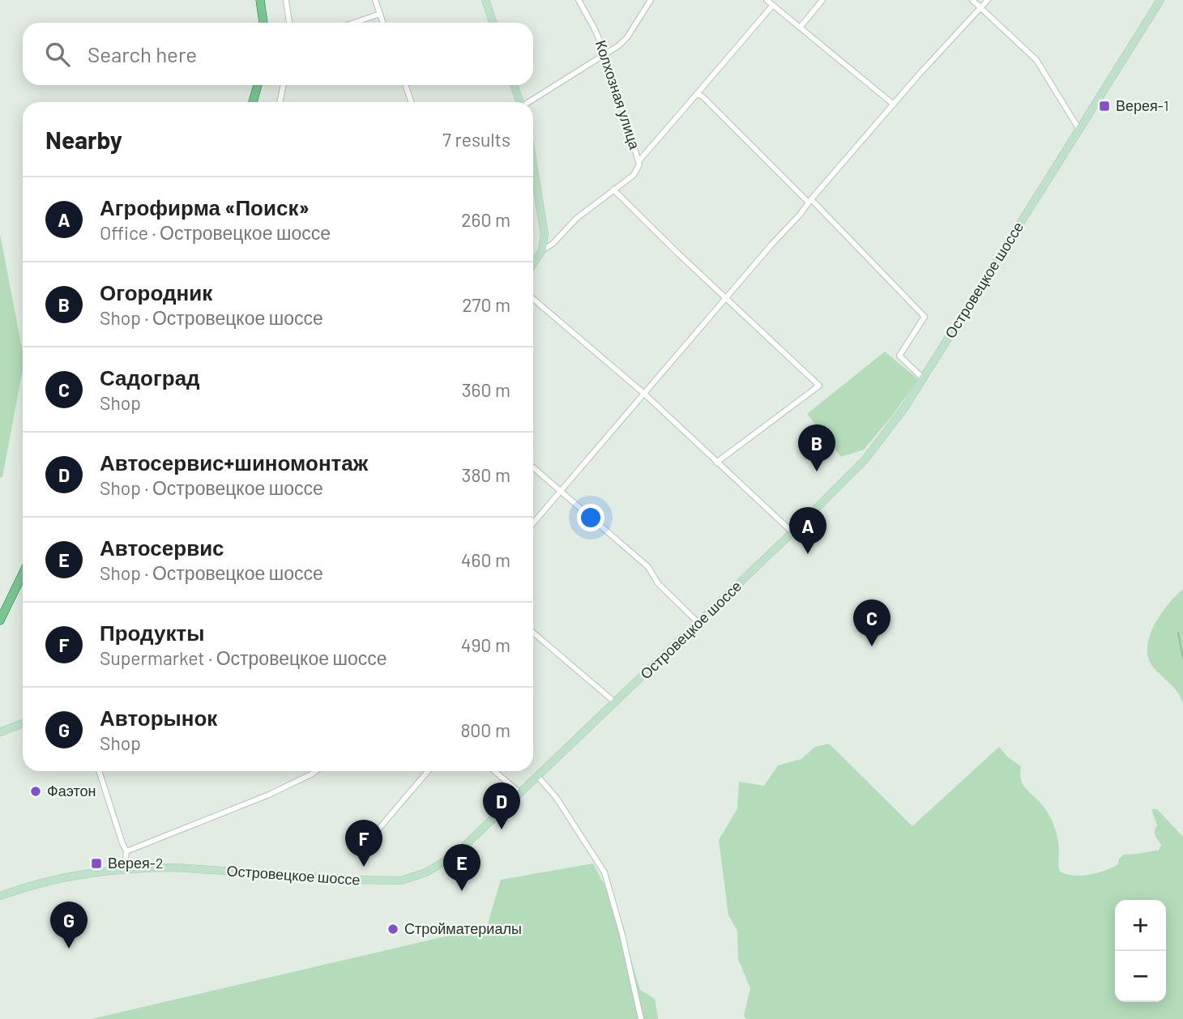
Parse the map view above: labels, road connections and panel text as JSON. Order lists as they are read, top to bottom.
{
  "streets": {
    "main road": ["Островецкое шоссе"],
    "street": ["Колхозная улица"]
  },
  "places": {
    "transit": ["Верея-1", "Верея-2"],
    "other": ["Фаэтон", "Стройматериалы"]
  },
  "page": {
    "search": "Search here",
    "heading": ["Nearby", "7 results"],
    "list": [
      {
        "mark": "A",
        "name": "Агрофирма «Поиск»",
        "note": "Office · Островецкое шоссе",
        "value": "260 m"
      },
      {
        "mark": "B",
        "name": "Огородник",
        "note": "Shop · Островецкое шоссе",
        "value": "270 m"
      },
      {
        "mark": "C",
        "name": "Садоград",
        "note": "Shop",
        "value": "360 m"
      },
      {
        "mark": "D",
        "name": "Автосервис+шиномонтаж",
        "note": "Shop · Островецкое шоссе",
        "value": "380 m"
      },
      {
        "mark": "E",
        "name": "Автосервис",
        "note": "Shop · Островецкое шоссе",
        "value": "460 m"
      },
      {
        "mark": "F",
        "name": "Продукты",
        "note": "Supermarket · Островецкое шоссе",
        "value": "490 m"
      },
      {
        "mark": "G",
        "name": "Авторынок",
        "note": "Shop",
        "value": "800 m"
      }
    ],
    "pins": [
      "B",
      "A",
      "C",
      "D",
      "F",
      "E",
      "G"
    ],
    "map_buttons": ["+", "−"]
  }
}
